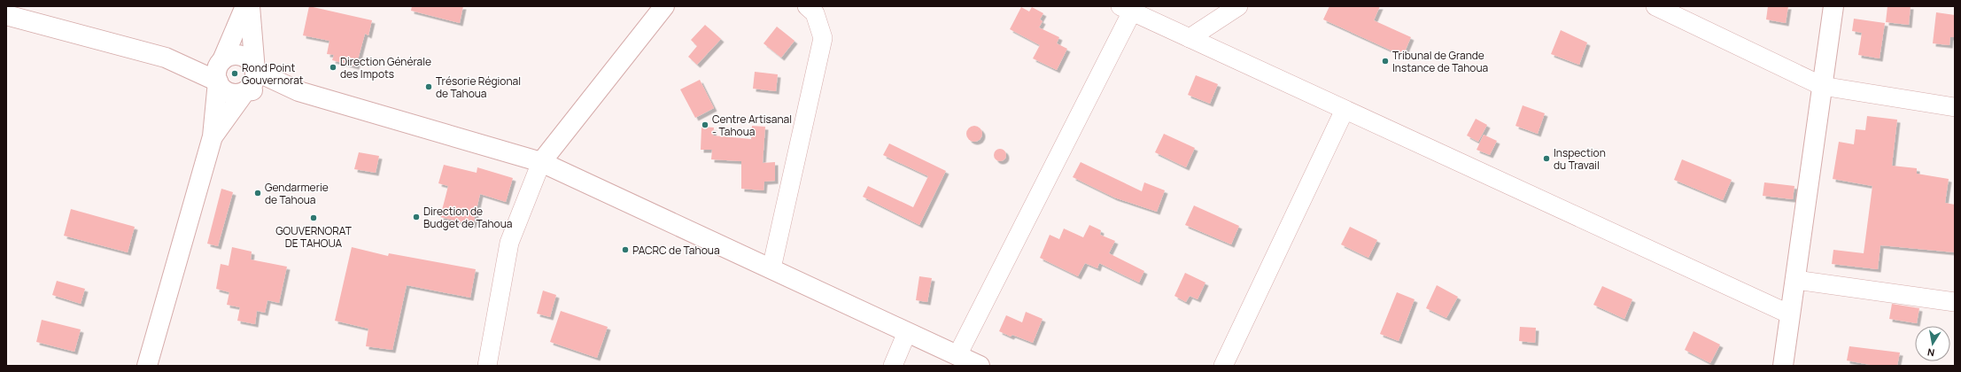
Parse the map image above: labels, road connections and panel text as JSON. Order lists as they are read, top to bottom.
{
  "places": [
    "Tribunal de Grande Instance de Tahoua",
    "Direction Générale des Impots",
    "Rond Point Gouvernorat",
    "Trésorie Régional de Tahoua",
    "Centre Artisanal - Tahoua",
    "Inspection du Travail",
    "Gendarmerie de Tahoua",
    "Direction de Budget de Tahoua",
    "GOUVERNORAT DE TAHOUA",
    "PACRC de Tahoua"
  ],
  "north": "bottom"
}
